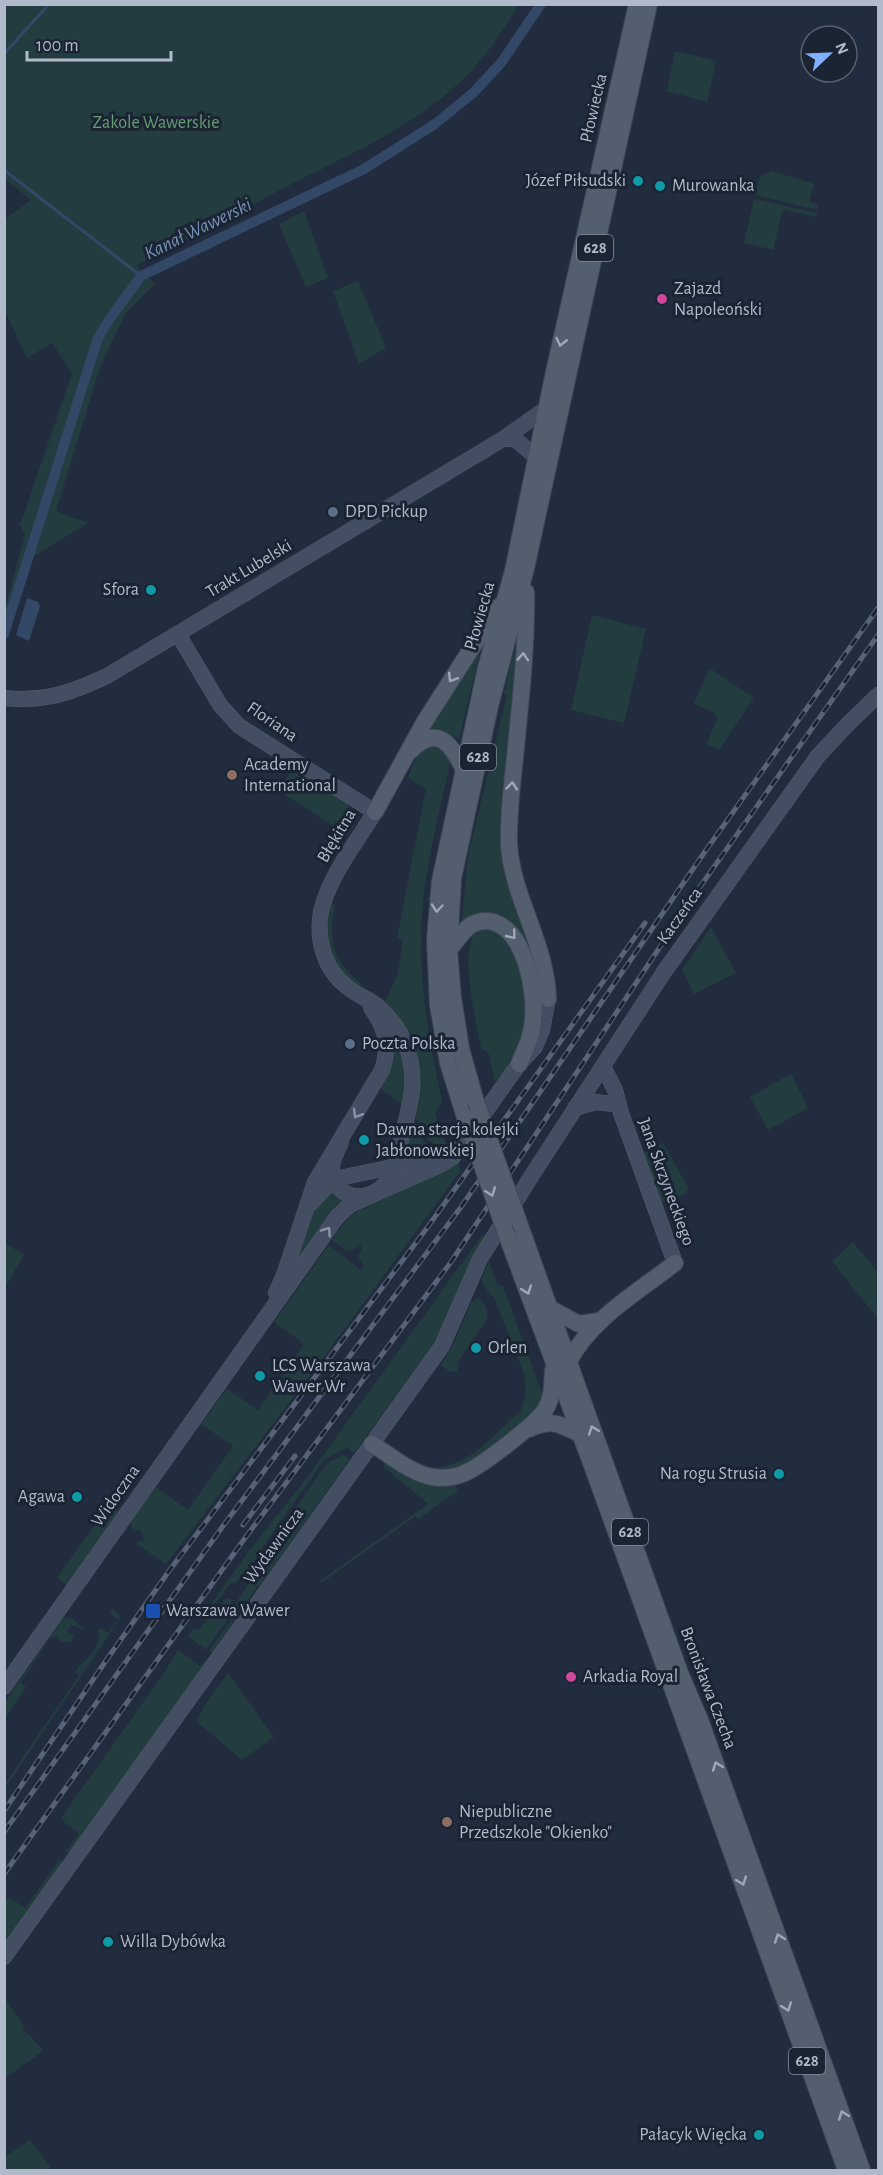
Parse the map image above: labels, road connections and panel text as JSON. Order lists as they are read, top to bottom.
{
  "streets": {
    "main road": [
      "Płowiecka",
      "628",
      "Trakt Lubelski",
      "Floriana",
      "Błękitna",
      "Kaczeńca",
      "Jana Skrzyneckiego",
      "Widoczna",
      "Wydawnicza",
      "Bronisława Czecha"
    ]
  },
  "crossings": [
    ["Płowiecka", "Trakt Lubelski"],
    ["Płowiecka", "Bronisława Czecha"],
    ["Trakt Lubelski", "Floriana"],
    ["Floriana", "Błękitna"],
    ["Błękitna", "Widoczna"],
    ["Kaczeńca", "Jana Skrzyneckiego"],
    ["Kaczeńca", "Wydawnicza"]
  ],
  "water": ["Kanał Wawerski"],
  "parks": ["Zakole Wawerskie"],
  "places": {
    "other": [
      "Józef Piłsudski",
      "Murowanka",
      "Zajazd Napoleoński",
      "DPD Pickup",
      "Sfora",
      "Academy International",
      "Poczta Polska",
      "Dawna stacja kolejki Jabłonowskiej",
      "Orlen",
      "LCS Warszawa Wawer Wr",
      "Na rogu Strusia",
      "Agawa",
      "Arkadia Royal",
      "Niepubliczne Przedszkole \"Okienko\"",
      "Willa Dybówka",
      "Pałacyk Więcka"
    ],
    "transit": ["Warszawa Wawer"]
  },
  "scale_bar": "100 m",
  "north": "top right"
}
